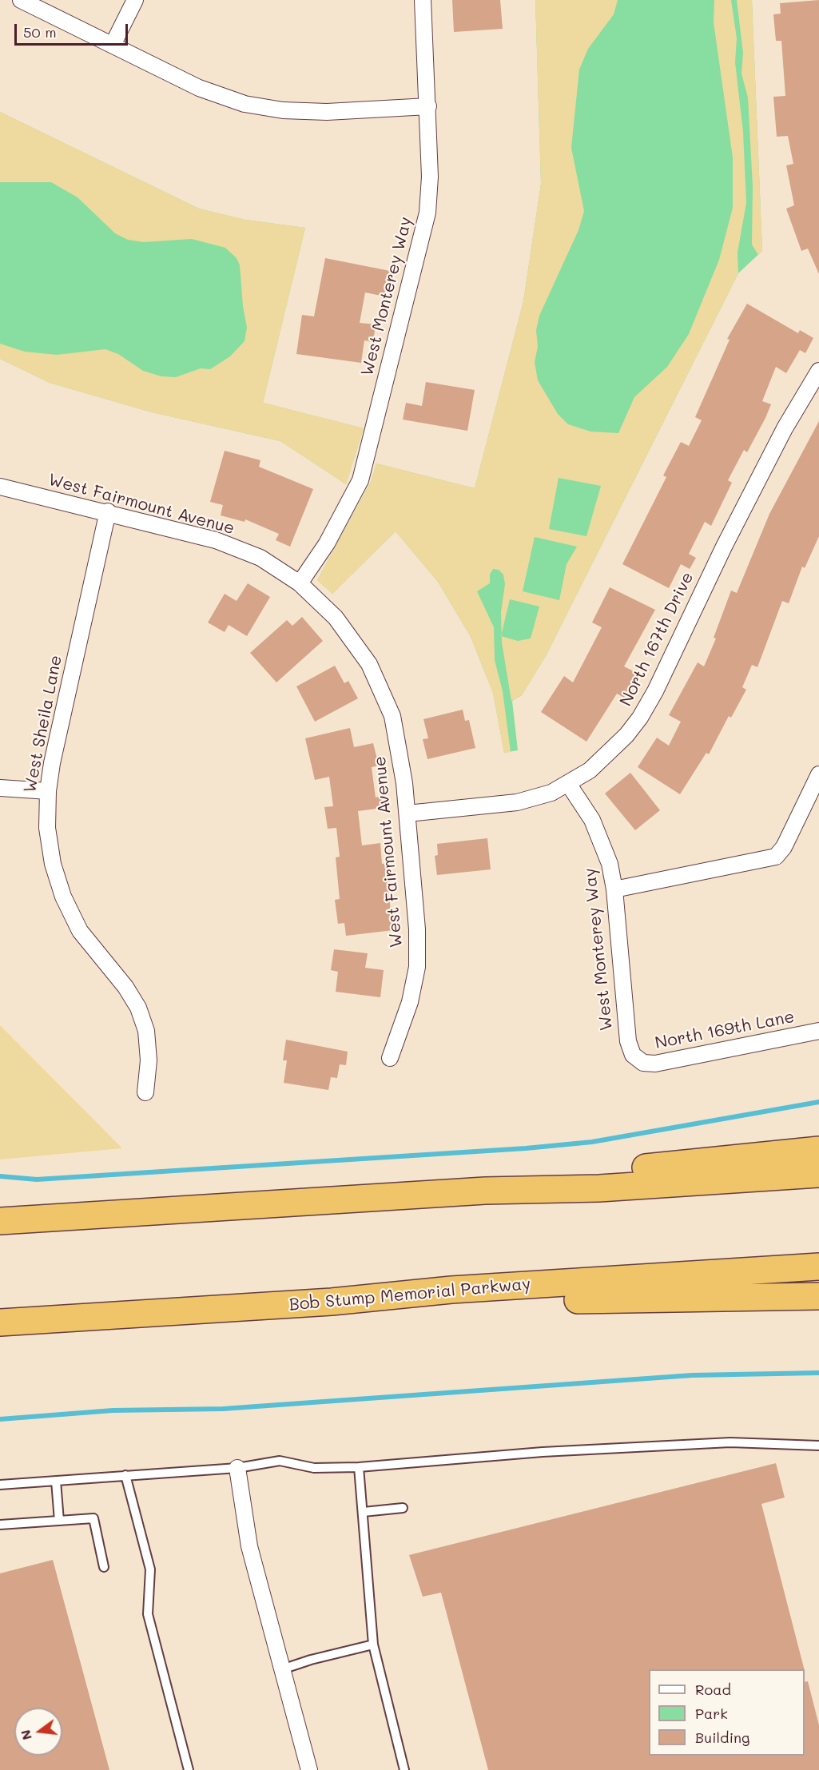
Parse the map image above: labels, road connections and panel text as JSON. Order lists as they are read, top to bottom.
{
  "streets": {
    "highway": ["Bob Stump Memorial Parkway"],
    "street": [
      "West Monterey Way",
      "West Fairmount Avenue",
      "North 167th Drive",
      "West Sheila Lane",
      "North 169th Lane"
    ]
  },
  "crossings": [
    ["West Monterey Way", "West Fairmount Avenue"],
    ["West Monterey Way", "North 167th Drive"],
    ["West Monterey Way", "North 169th Lane"],
    ["West Fairmount Avenue", "North 167th Drive"],
    ["West Fairmount Avenue", "West Sheila Lane"]
  ],
  "legend": ["Road", "Park", "Building"],
  "scale_bar": "50 m",
  "north": "left"
}
